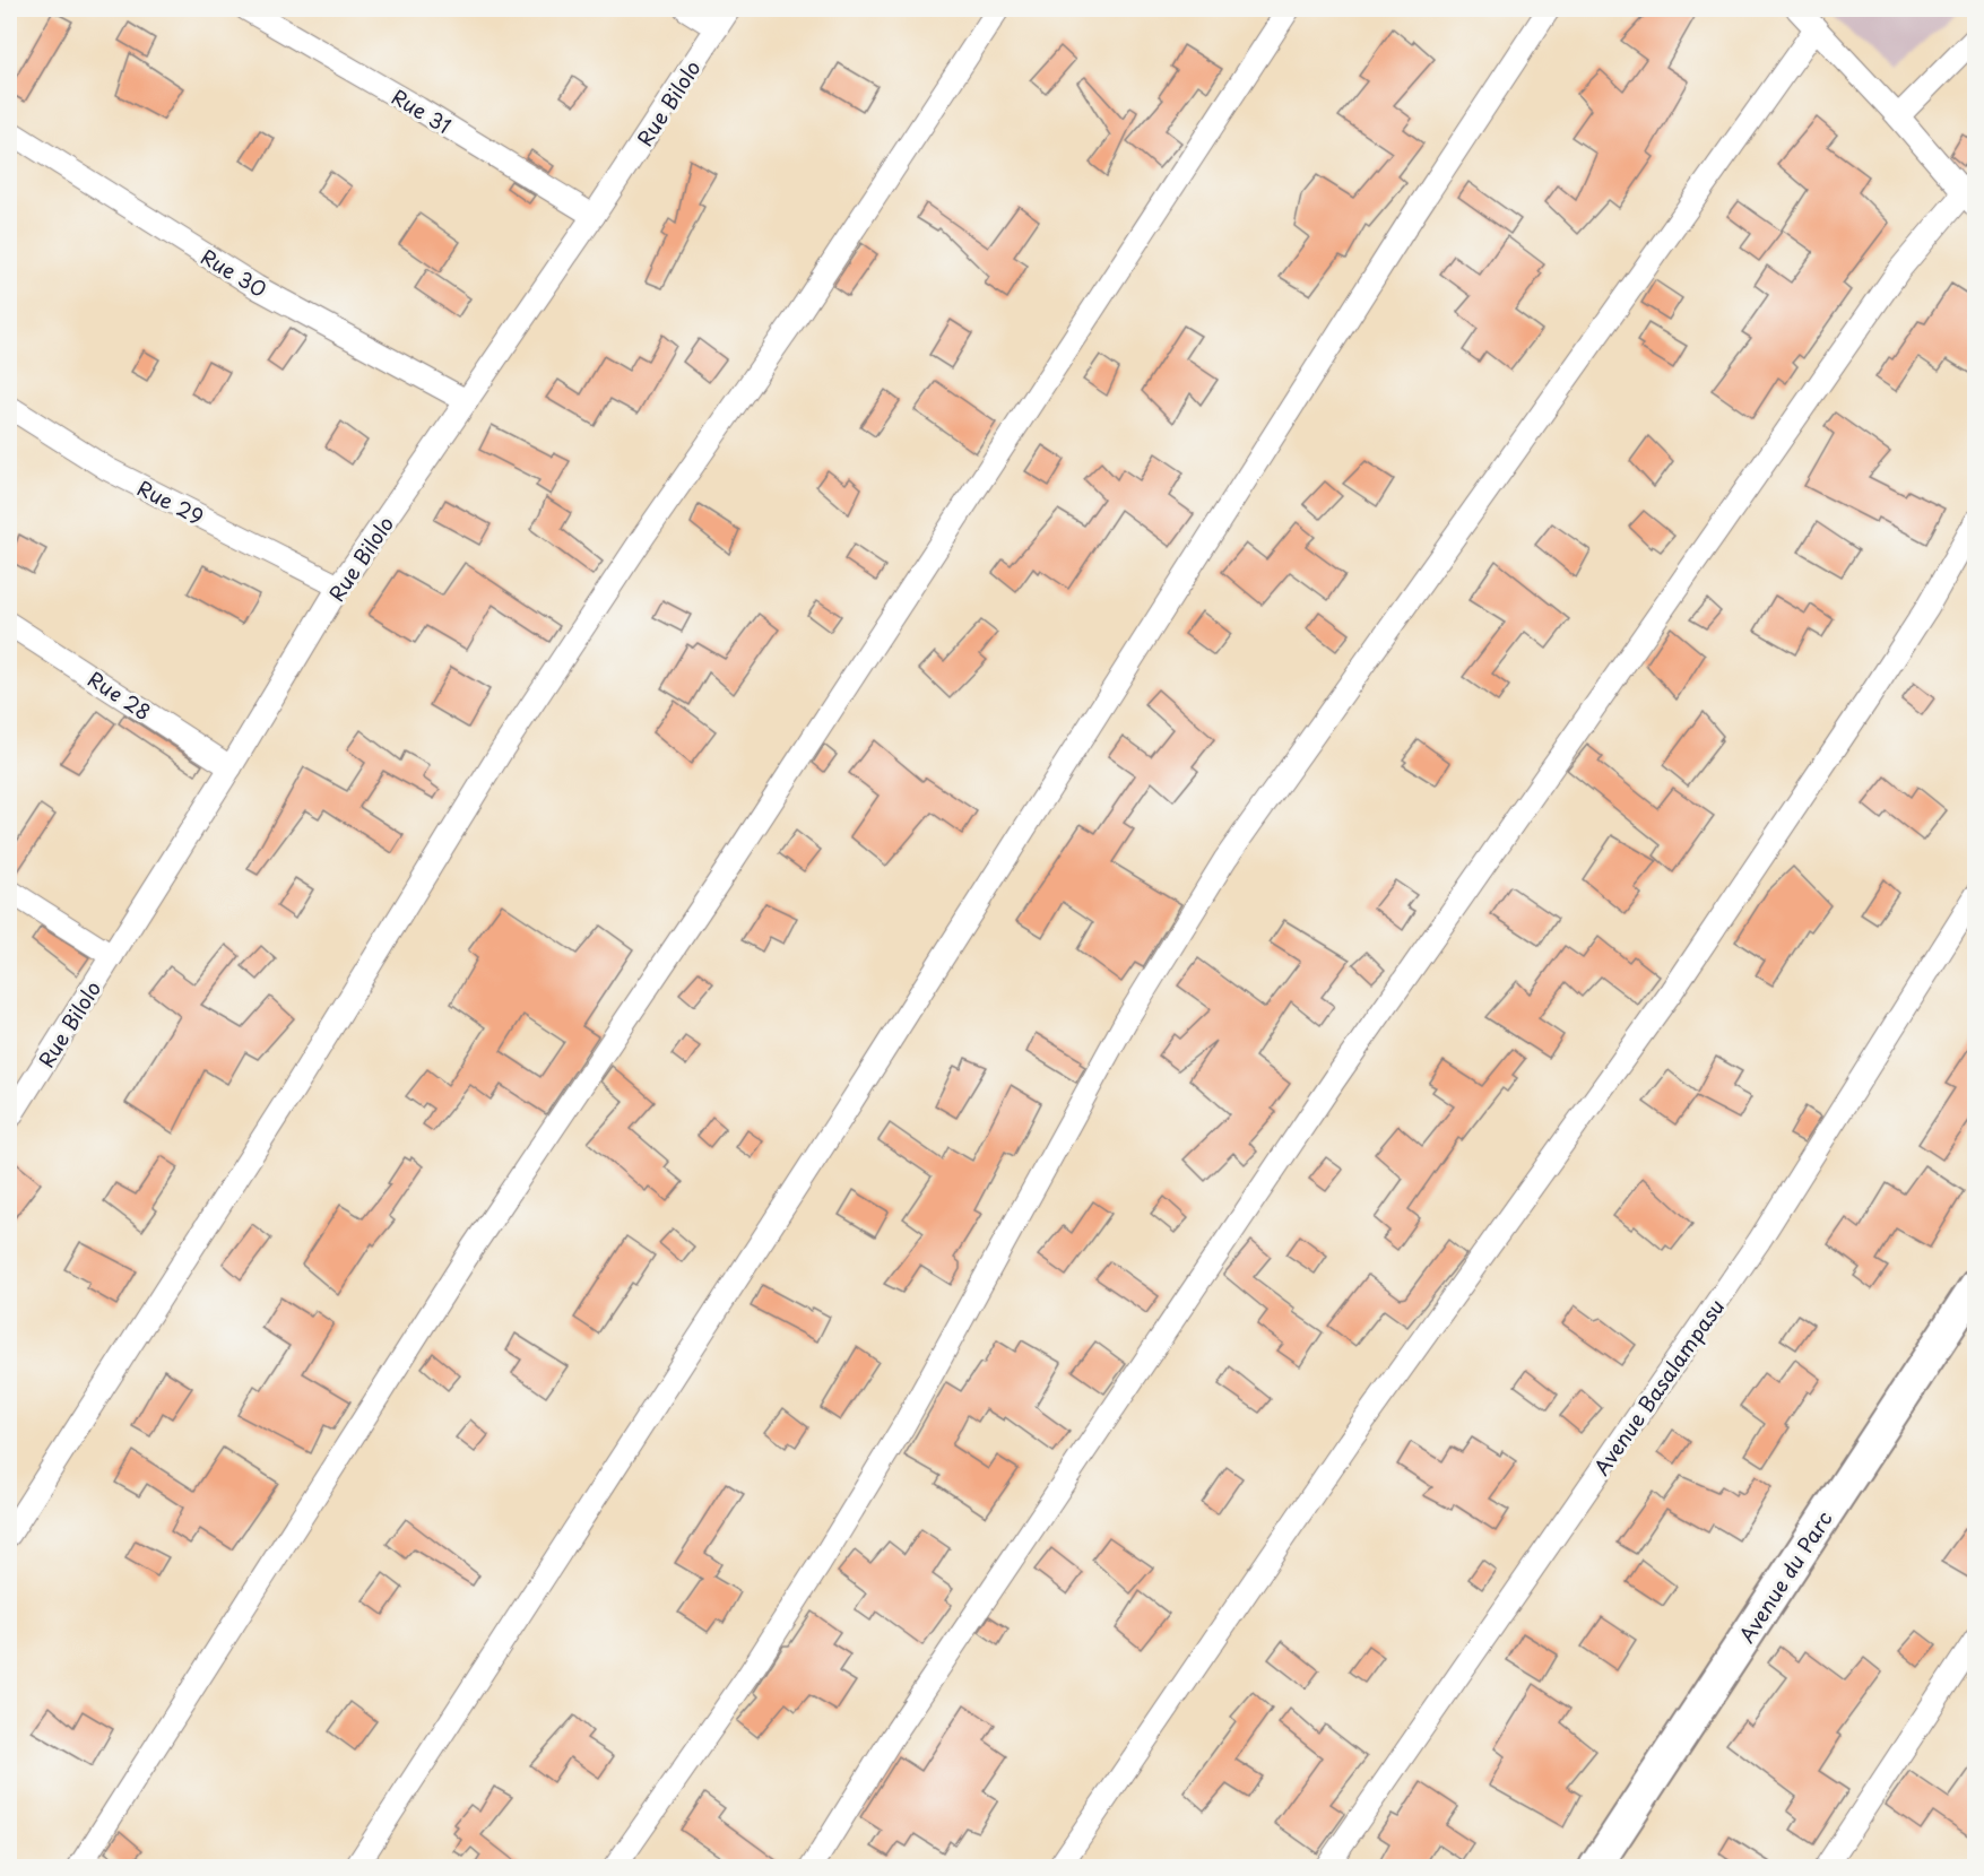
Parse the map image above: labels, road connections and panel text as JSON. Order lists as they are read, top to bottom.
{
  "streets": {
    "street": [
      "Rue Bilolo",
      "Rue 31",
      "Rue 30",
      "Rue 29",
      "Rue 28",
      "Avenue Basalampasu",
      "Avenue du Parc"
    ]
  },
  "crossings": [
    ["Rue Bilolo", "Rue 31"],
    ["Rue Bilolo", "Rue 30"],
    ["Rue Bilolo", "Rue 29"],
    ["Rue Bilolo", "Rue 28"]
  ]
}
